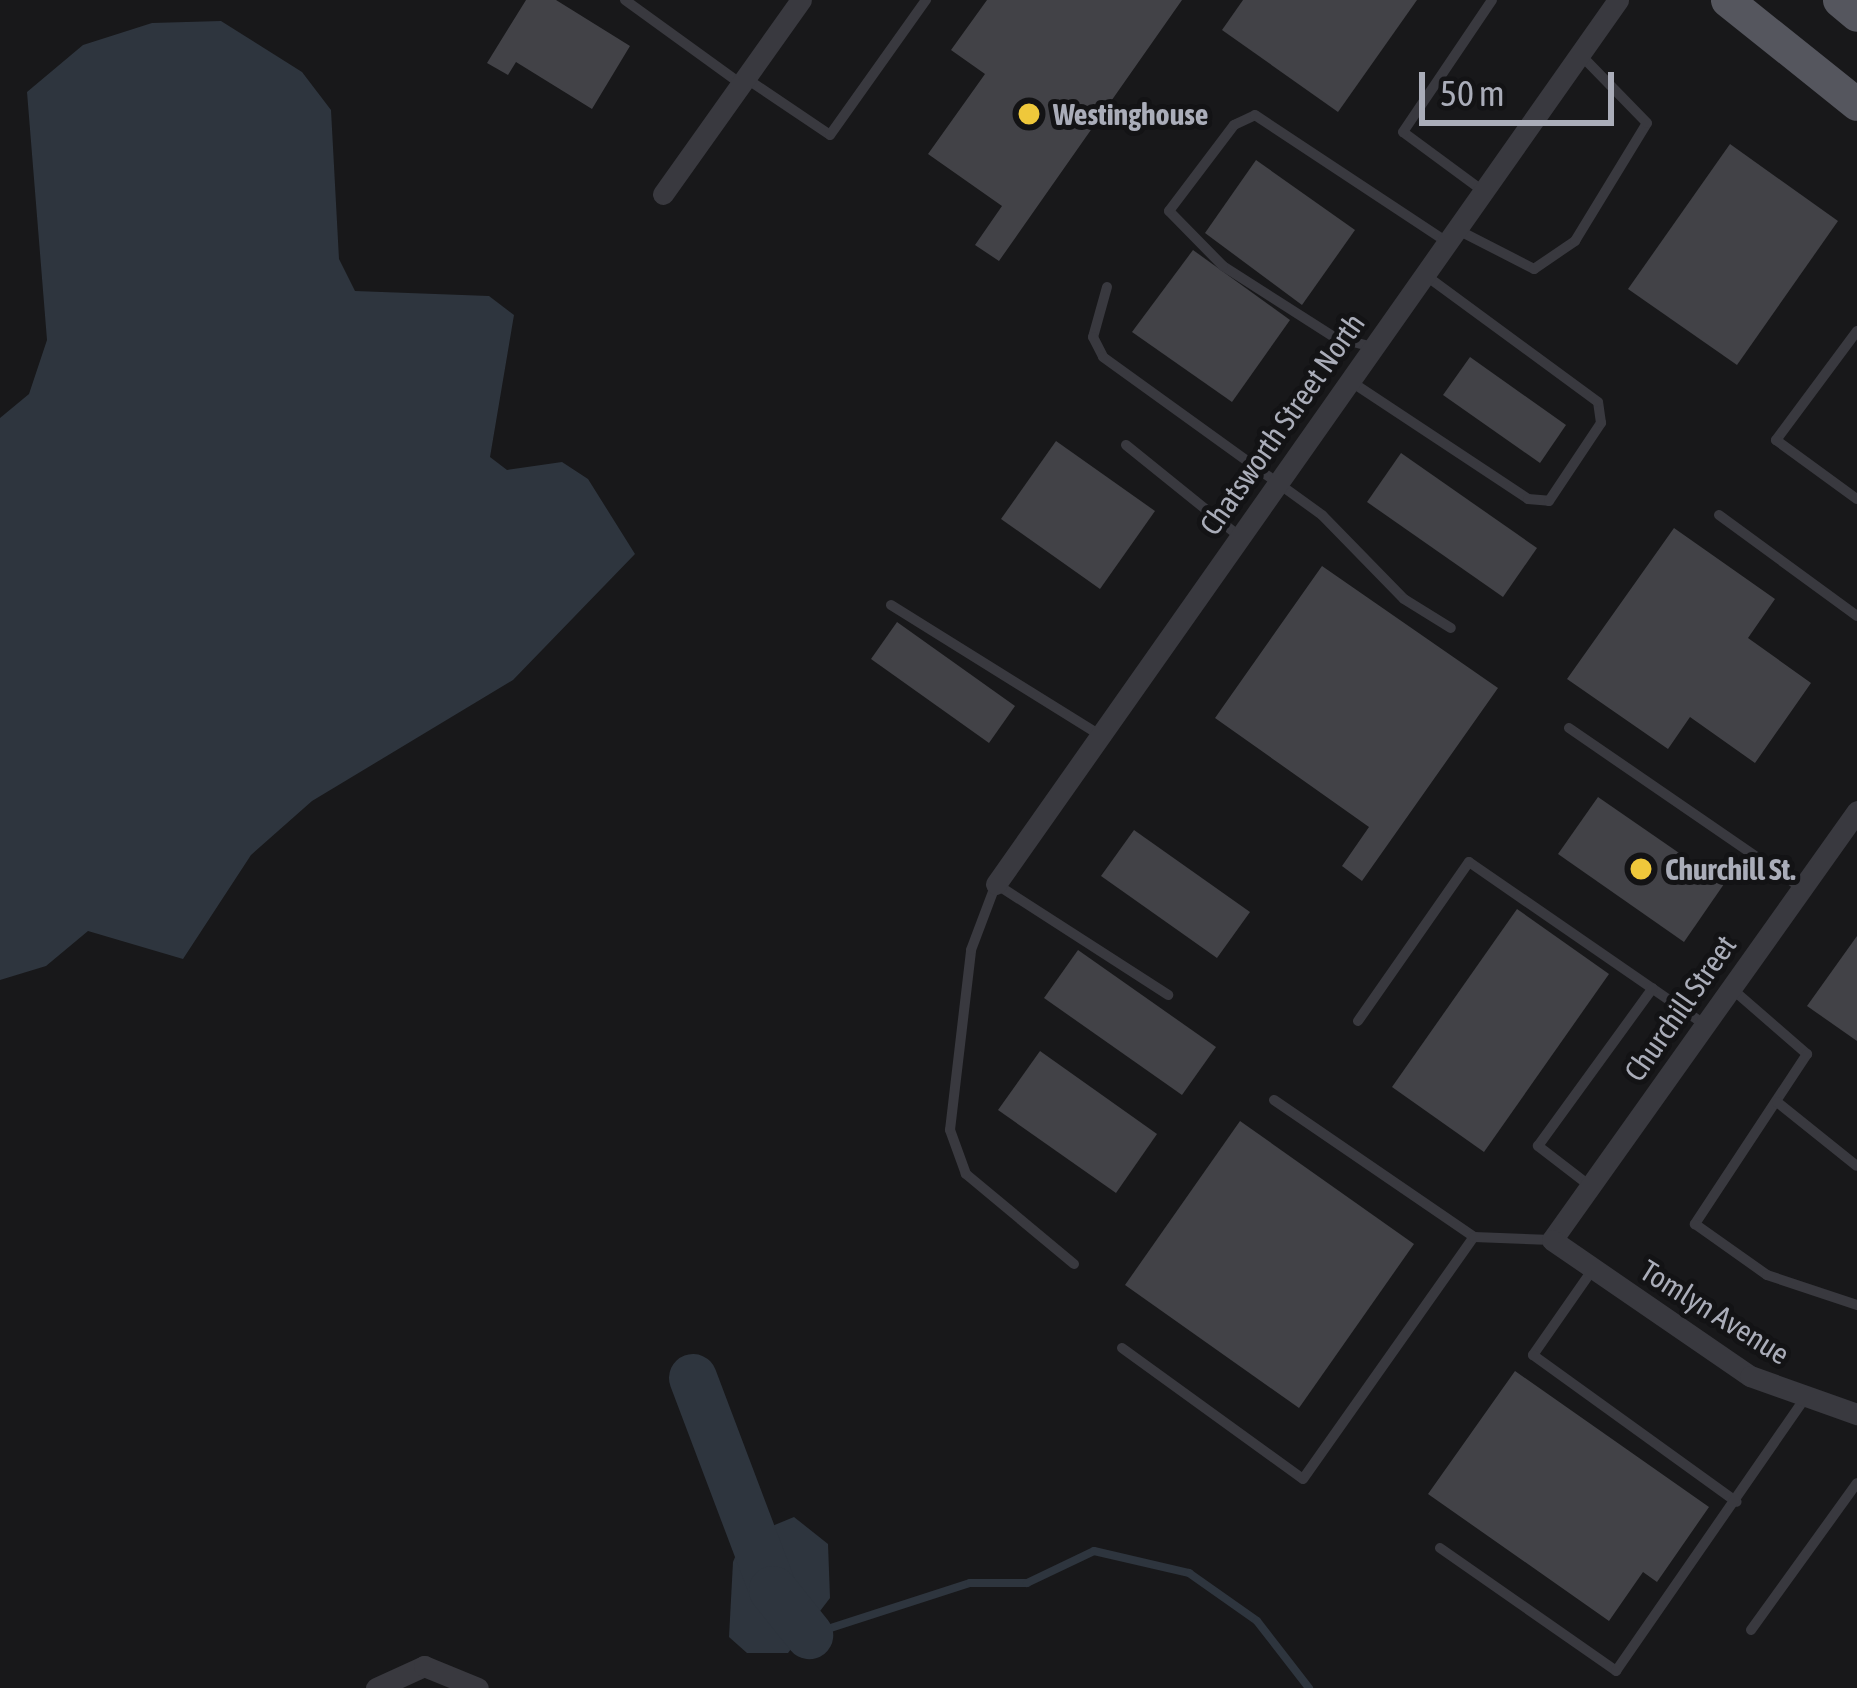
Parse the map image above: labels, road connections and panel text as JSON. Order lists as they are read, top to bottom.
{
  "streets": {
    "street": ["Chatsworth Street North", "Churchill Street", "Tomlyn Avenue"]
  },
  "crossings": [
    ["Churchill Street", "Tomlyn Avenue"]
  ],
  "places": ["Westinghouse", "Churchill St."],
  "scale_bar": "50 m"
}
